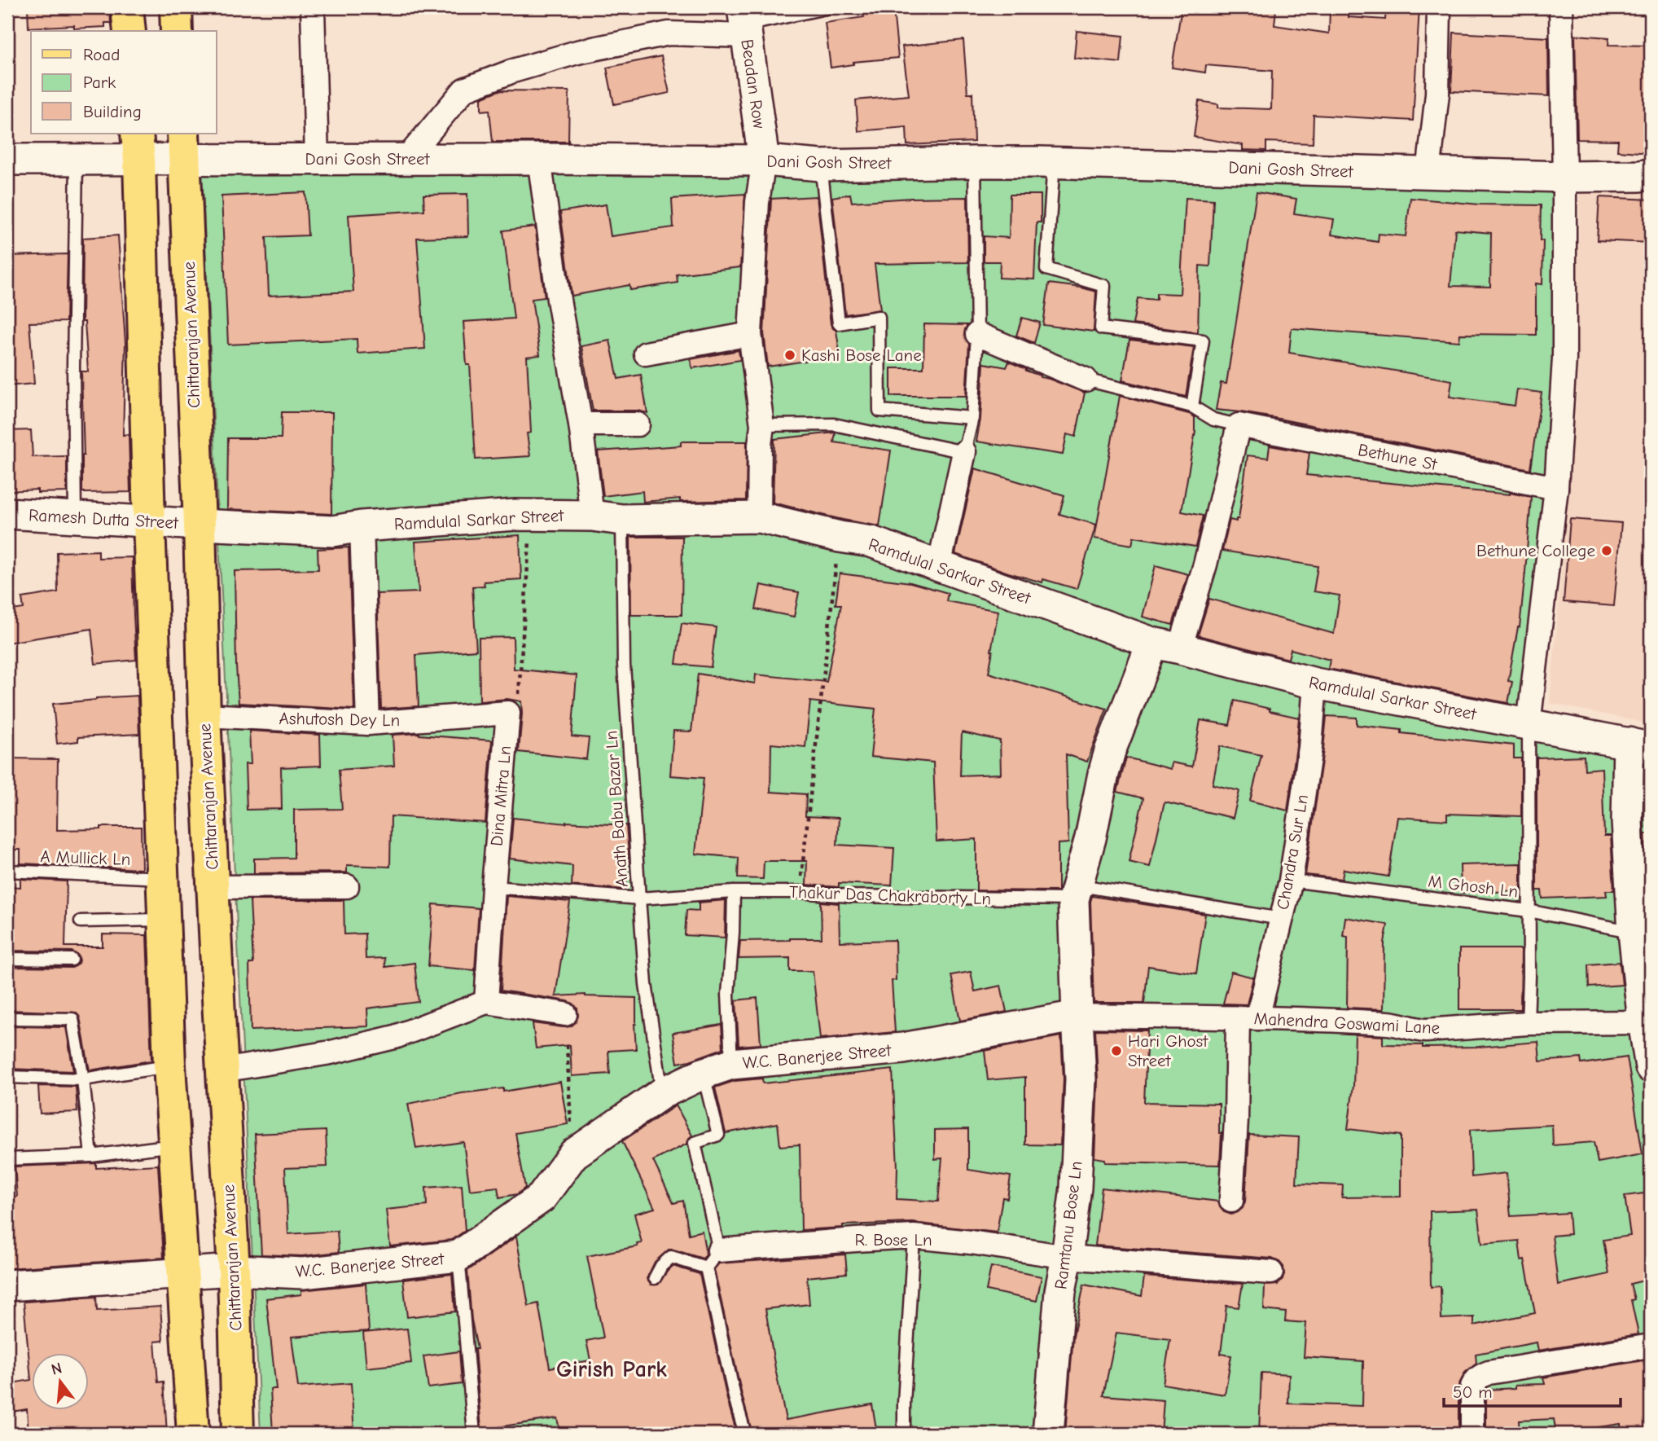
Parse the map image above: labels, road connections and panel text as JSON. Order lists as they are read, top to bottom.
{
  "streets": {
    "main road": ["Chittaranjan Avenue"],
    "street": [
      "Beadan Row",
      "Dani Gosh Street",
      "Bethune St",
      "Ramesh Dutta Street",
      "Ramdulal Sarkar Street",
      "Ashutosh Dey Ln",
      "Dina Mitra Ln",
      "Chandra Sur Ln",
      "Mahendra Goswami Lane",
      "W.C. Banerjee Street",
      "Ramtanu Bose Ln",
      "R. Bose Ln"
    ],
    "lane": [
      "Anath Babu Bazar Ln",
      "A Mullick Ln",
      "M Ghosh Ln",
      "Thakur Das Chakraborty Ln"
    ]
  },
  "crossings": [
    ["Beadan Row", "Dani Gosh Street"],
    ["Dani Gosh Street", "Chittaranjan Avenue"],
    ["Chittaranjan Avenue", "Ramesh Dutta Street"],
    ["Chittaranjan Avenue", "Ramdulal Sarkar Street"],
    ["Chittaranjan Avenue", "Ashutosh Dey Ln"],
    ["Chittaranjan Avenue", "W.C. Banerjee Street"],
    ["Ramesh Dutta Street", "Ramdulal Sarkar Street"],
    ["Ramdulal Sarkar Street", "Anath Babu Bazar Ln"],
    ["Ramdulal Sarkar Street", "Chandra Sur Ln"],
    ["Ashutosh Dey Ln", "Dina Mitra Ln"],
    ["Dina Mitra Ln", "Thakur Das Chakraborty Ln"],
    ["Anath Babu Bazar Ln", "Thakur Das Chakraborty Ln"],
    ["Anath Babu Bazar Ln", "W.C. Banerjee Street"],
    ["Chandra Sur Ln", "M Ghosh Ln"],
    ["Chandra Sur Ln", "Thakur Das Chakraborty Ln"],
    ["Chandra Sur Ln", "Mahendra Goswami Lane"],
    ["Mahendra Goswami Lane", "W.C. Banerjee Street"],
    ["Mahendra Goswami Lane", "Ramtanu Bose Ln"],
    ["W.C. Banerjee Street", "Ramtanu Bose Ln"],
    ["Ramtanu Bose Ln", "R. Bose Ln"]
  ],
  "districts": ["Girish Park"],
  "places": ["Kashi Bose Lane", "Bethune College", "Hari Ghost Street"],
  "legend": ["Road", "Park", "Building"],
  "scale_bar": "50 m",
  "north": "top"
}
